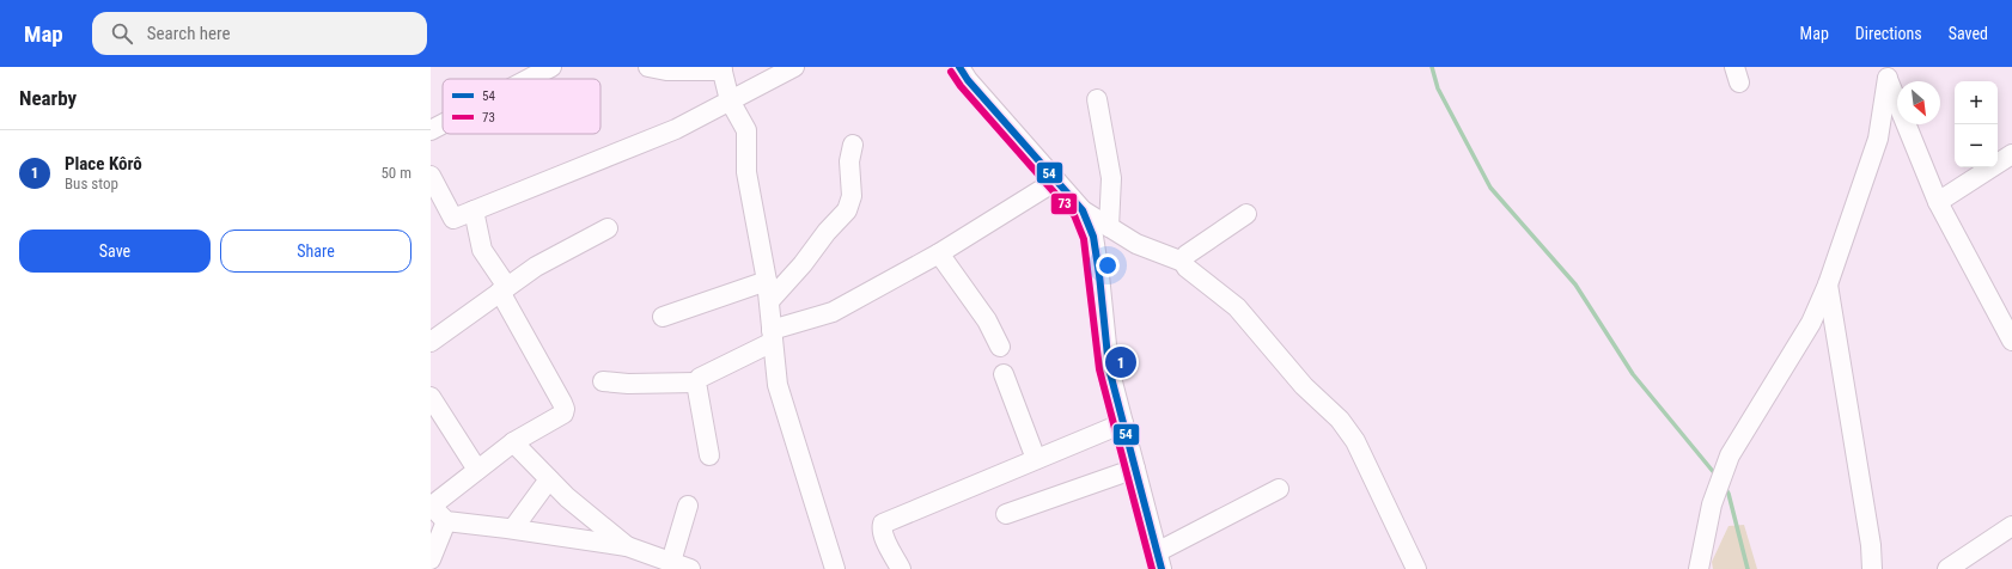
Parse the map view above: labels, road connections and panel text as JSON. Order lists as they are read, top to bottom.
{
  "lines": ["transit line 54", "transit line 73"],
  "legend": ["54", "73"],
  "north": "bottom right",
  "page": {
    "header": "Map",
    "search": "Search here",
    "nav": ["Map", "Directions", "Saved"],
    "heading": "Nearby",
    "map_buttons": ["+", "−"],
    "list": [
      {
        "mark": "1",
        "name": "Place Kôrô",
        "note": "Bus stop",
        "value": "50 m"
      }
    ],
    "buttons": ["Save", "Share"],
    "pins": "1"
  }
}
